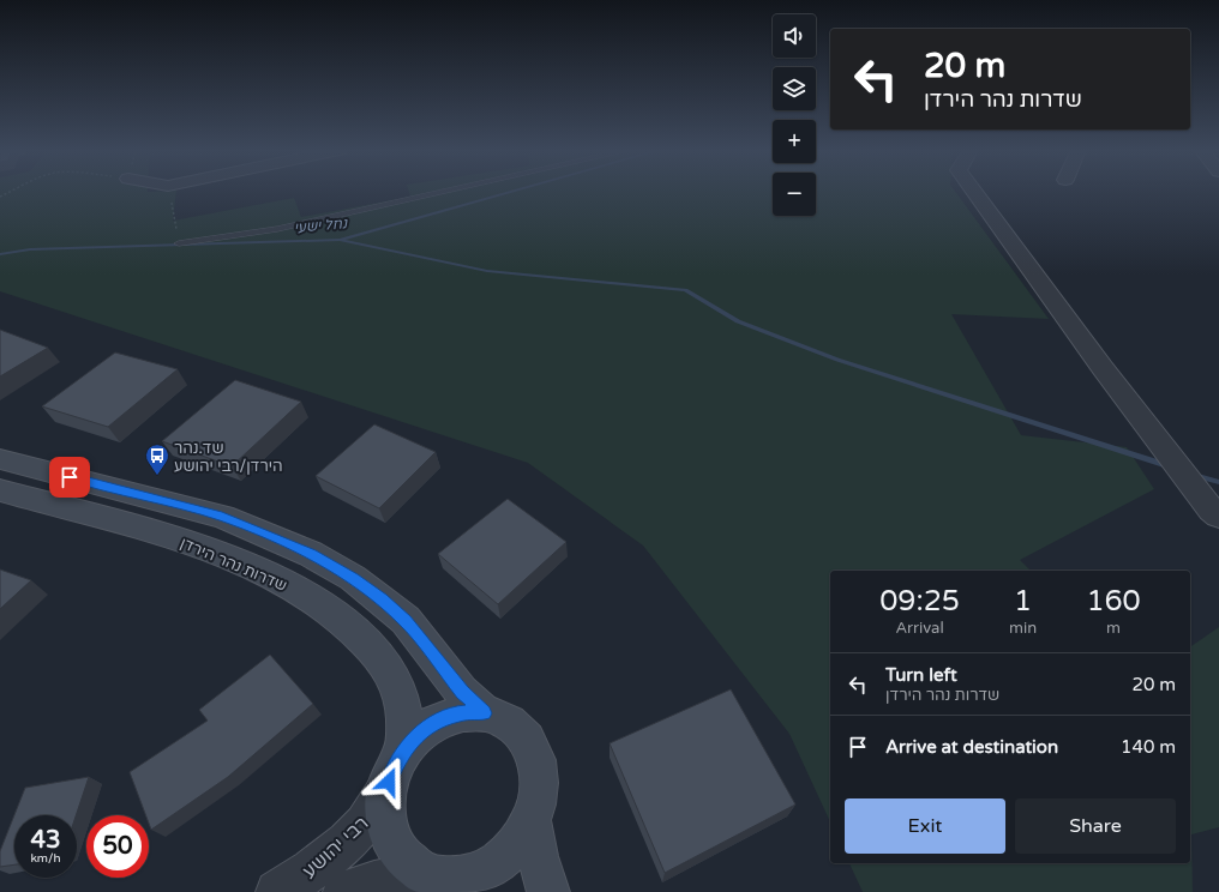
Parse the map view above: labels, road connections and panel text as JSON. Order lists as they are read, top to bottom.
{
  "streets": {
    "main road": ["שדרות נהר הירדן"],
    "street": ["רבי יהושע"]
  },
  "crossings": [
    ["שדרות נהר הירדן", "רבי יהושע"]
  ],
  "water": ["נחל ישעי"],
  "places": {
    "bus stop": ["שד.נהר הירדן/רבי יהושע"]
  },
  "page": {
    "map_buttons": ["+", "−"],
    "turn": ["20 m", "שדרות נהר הירדן"],
    "eta": [
      "09:25",
      "Arrival",
      "1",
      "min",
      "160",
      "m"
    ],
    "list": [
      {
        "name": "Turn left",
        "note": "שדרות נהר הירדן",
        "value": "20 m"
      },
      {
        "name": "Arrive at destination",
        "value": "140 m"
      }
    ],
    "buttons": ["Exit", "Share"],
    "speed": "43 km/h",
    "limit": "50"
  }
}
